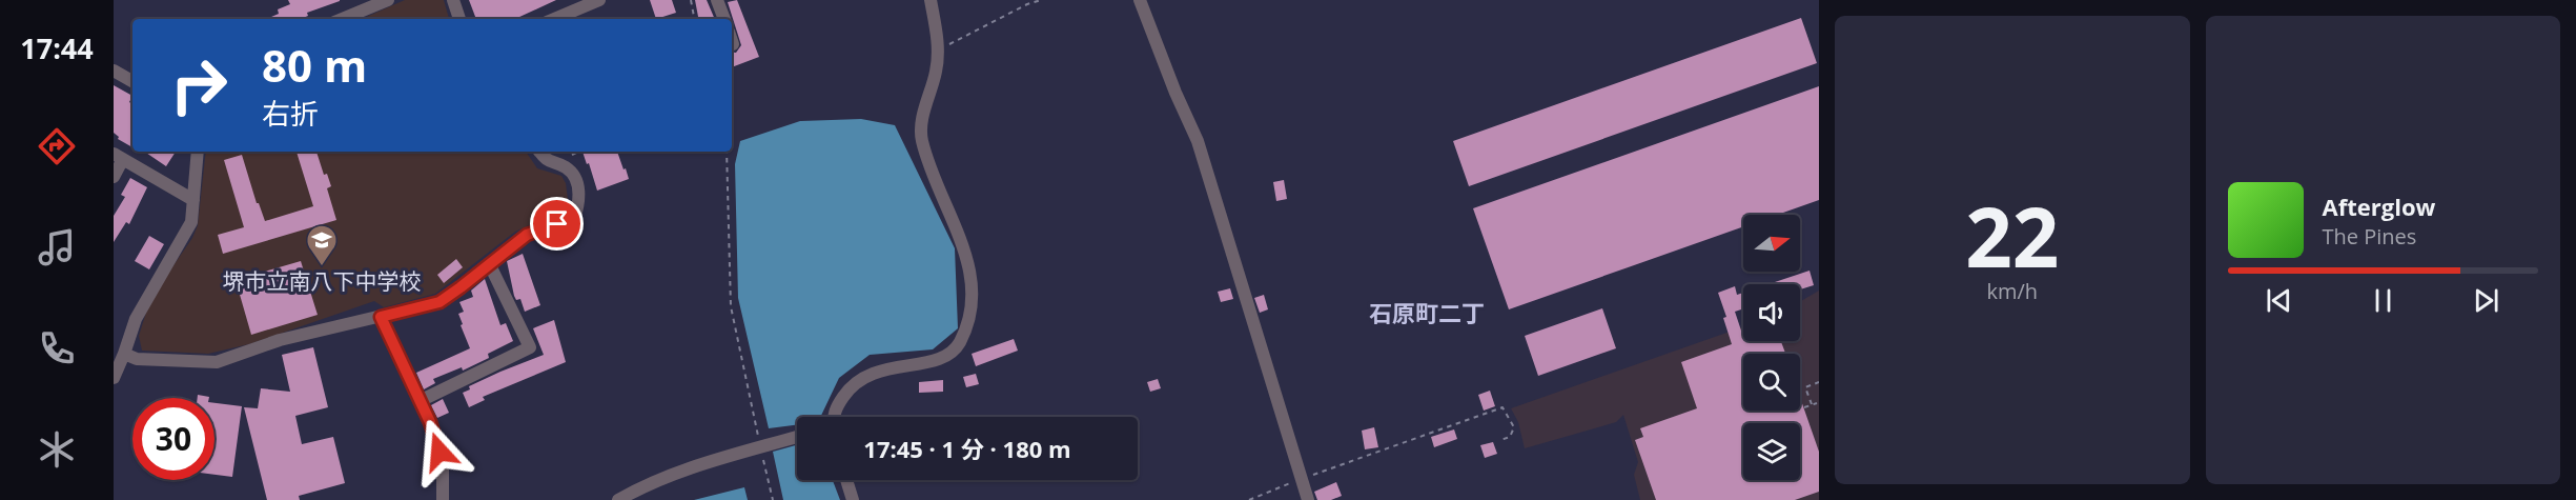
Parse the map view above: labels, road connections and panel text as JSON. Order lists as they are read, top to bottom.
{
  "districts": ["石原町二丁"],
  "places": {
    "school or university": ["堺市立南八下中学校"]
  },
  "north": "right",
  "page": {
    "tabs": "17:44",
    "tile": ["22", "km/h"],
    "turn": ["80 m", "右折"],
    "song": ["Afterglow", "The Pines"],
    "limit": "30",
    "trip": "17:45 · 1 分 · 180 m"
  }
}
